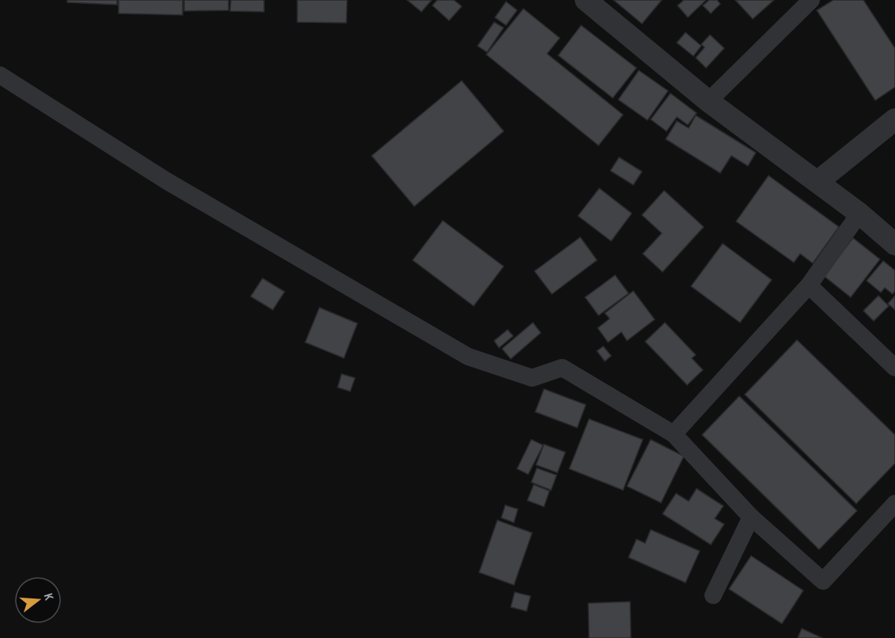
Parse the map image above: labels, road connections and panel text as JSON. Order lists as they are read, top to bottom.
{
  "north": "right"
}
